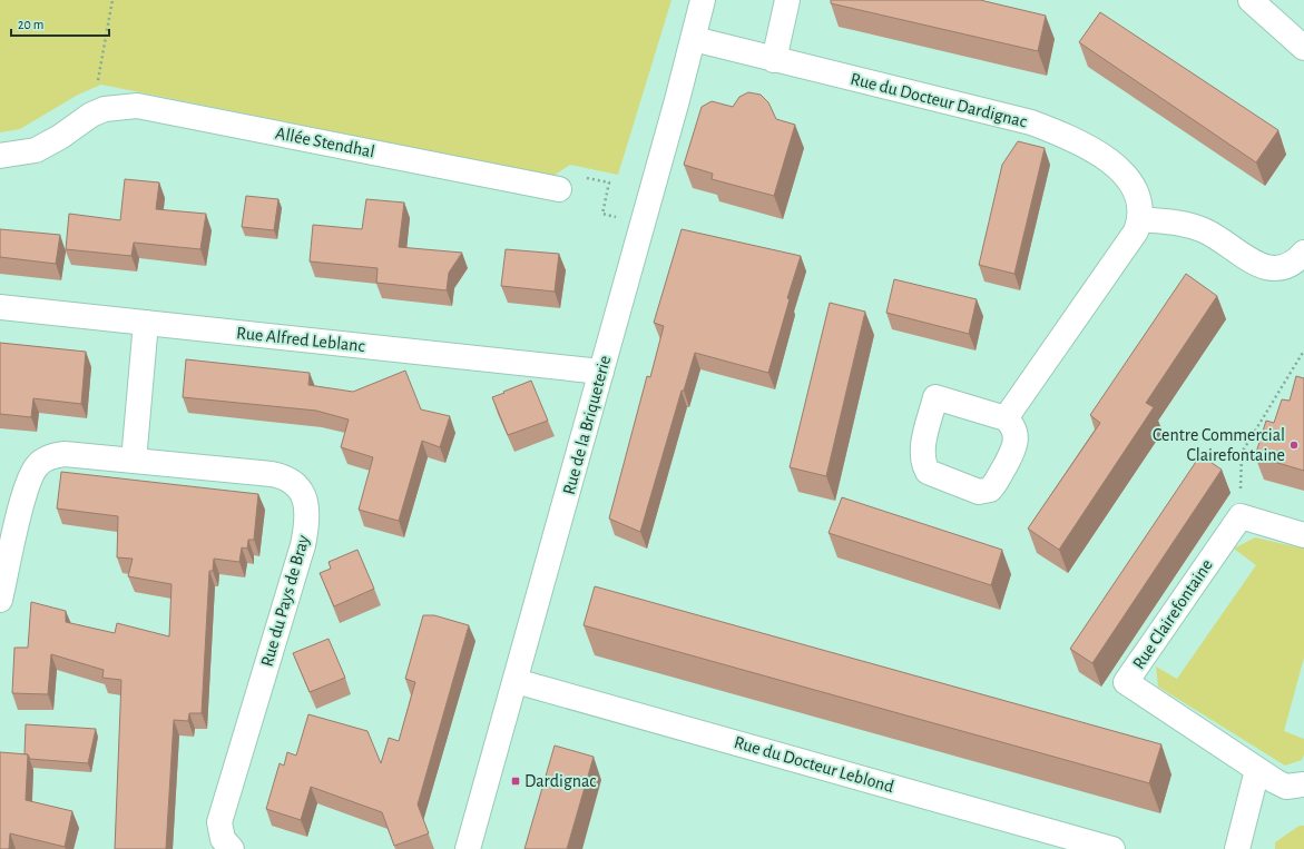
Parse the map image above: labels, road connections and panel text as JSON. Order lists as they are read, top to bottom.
{
  "streets": {
    "street": [
      "Rue du Docteur Dardignac",
      "Allée Stendhal",
      "Rue Alfred Leblanc",
      "Rue de la Briqueterie",
      "Rue du Pays de Bray",
      "Rue Clairefontaine",
      "Rue du Docteur Leblond"
    ]
  },
  "crossings": [
    ["Rue du Docteur Dardignac", "Rue de la Briqueterie"],
    ["Rue Alfred Leblanc", "Rue de la Briqueterie"],
    ["Rue de la Briqueterie", "Rue du Docteur Leblond"]
  ],
  "places": {
    "other": ["Centre Commercial Clairefontaine"],
    "transit": ["Dardignac"]
  },
  "scale_bar": "20 m"
}
